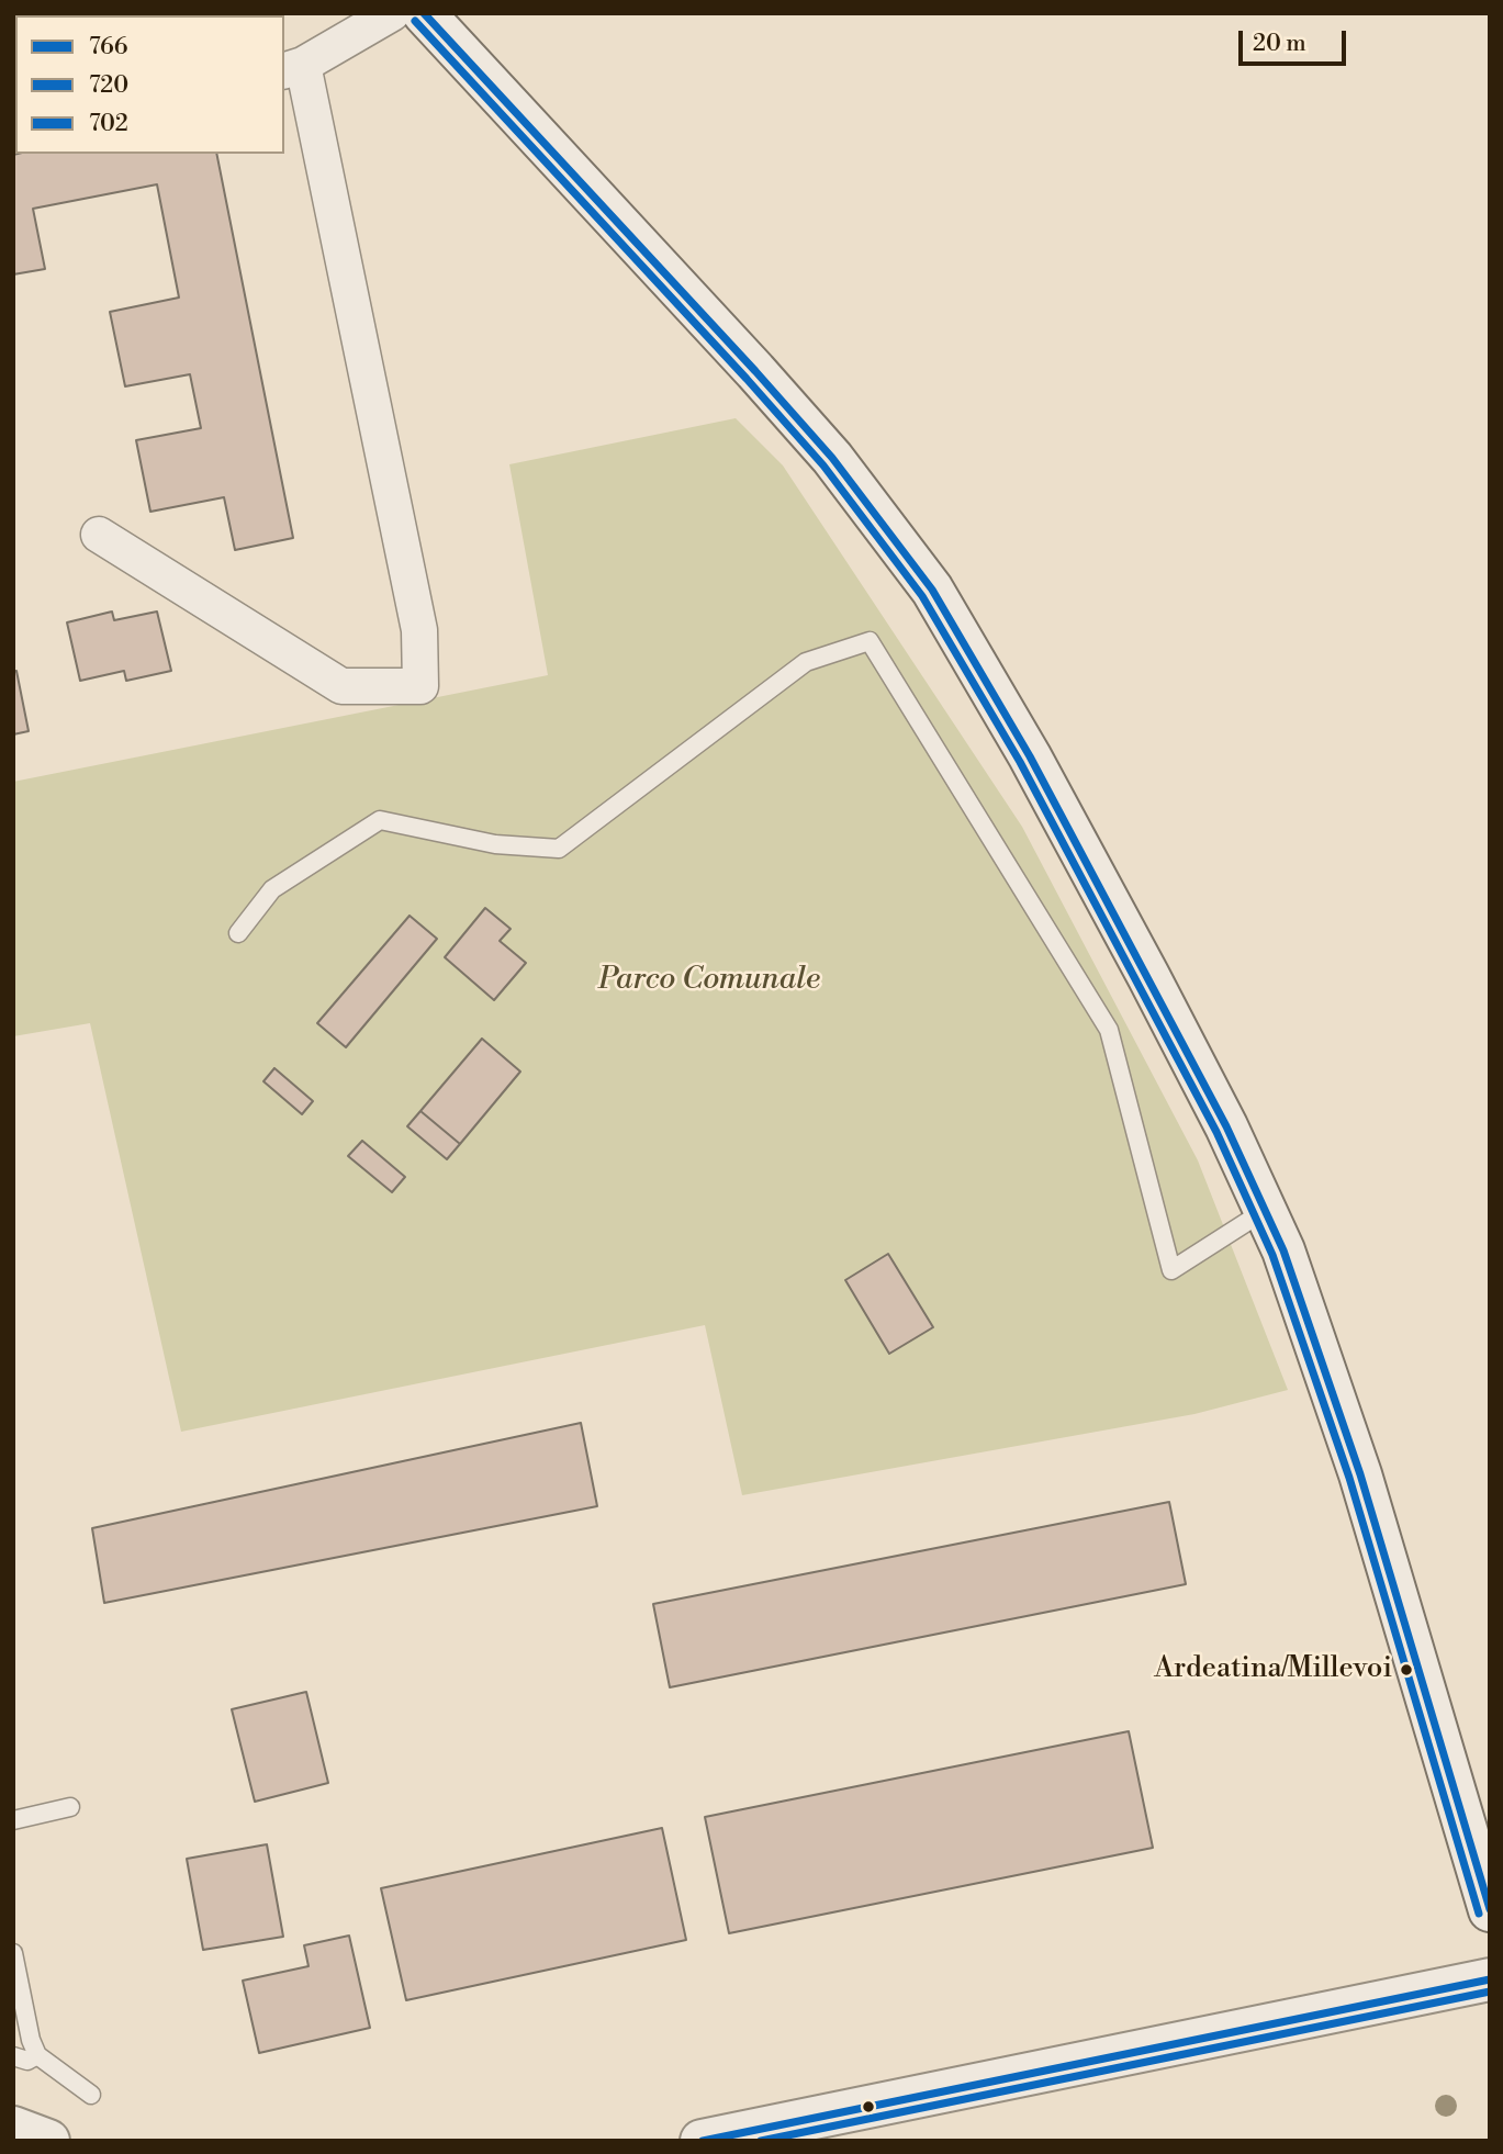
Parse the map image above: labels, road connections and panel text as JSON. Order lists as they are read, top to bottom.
{
  "parks": ["Parco Comunale"],
  "places": ["Ardeatina/Millevoi"],
  "lines": ["transit line 766", "transit line 720", "transit line 702"],
  "legend": ["766", "720", "702"],
  "scale_bar": "20 m"
}
